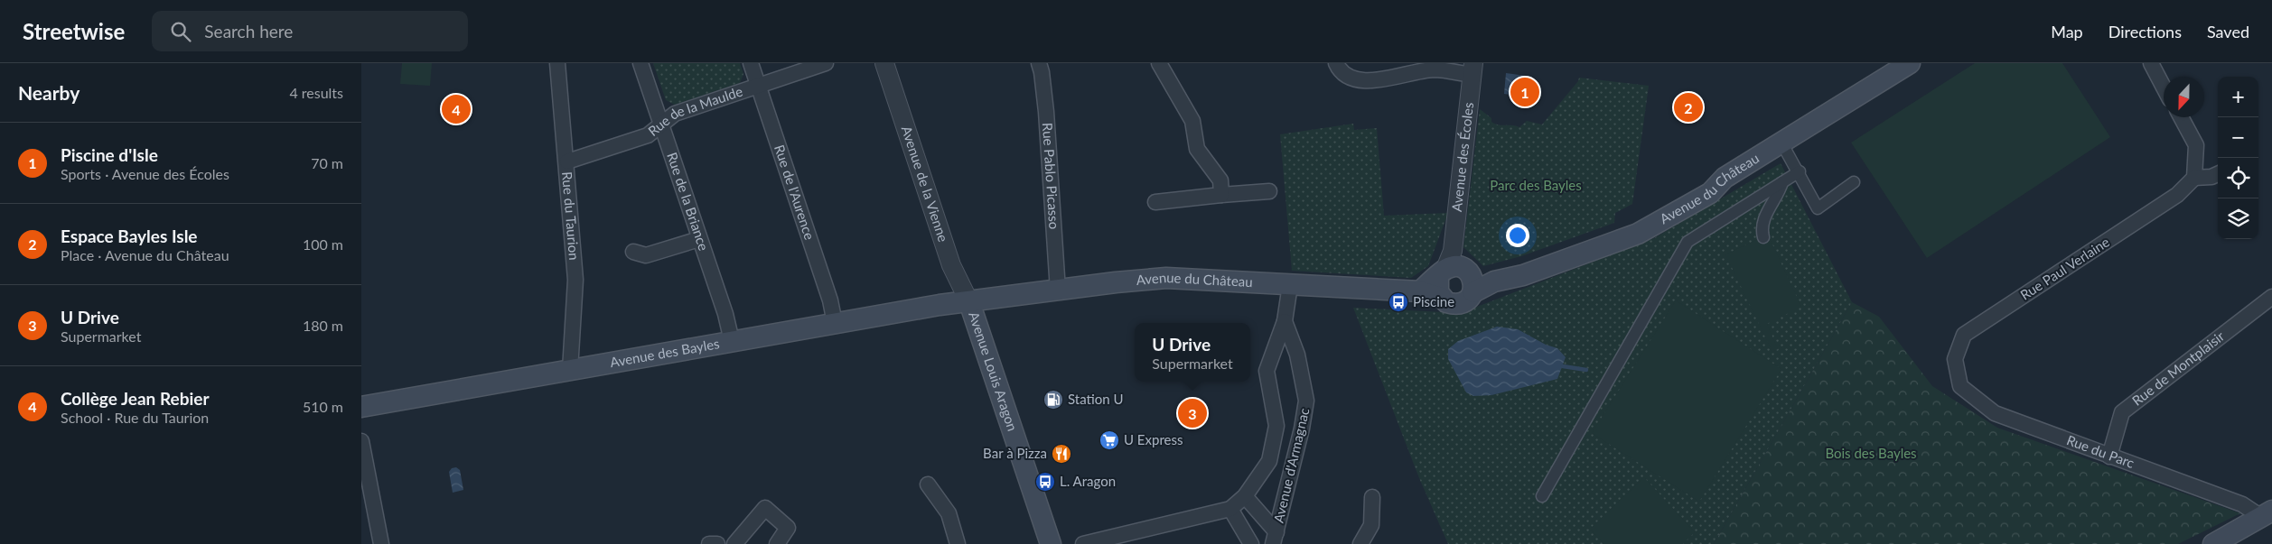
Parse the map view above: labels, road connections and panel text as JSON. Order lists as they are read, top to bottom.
{
  "streets": {
    "main road": ["Avenue du Château", "Avenue des Bayles", "Avenue Louis Aragon"],
    "street": [
      "Rue de la Maulde",
      "Avenue des Écoles",
      "Rue Pablo Picasso",
      "Avenue de la Vienne",
      "Rue de l'Aurence",
      "Rue de la Briance",
      "Rue du Taurion",
      "Rue Paul Verlaine",
      "Rue de Montplaisir",
      "Rue du Parc",
      "Avenue d'Armagnac"
    ]
  },
  "crossings": [
    ["Rue de la Maulde", "Rue de l'Aurence"],
    ["Rue de la Maulde", "Rue de la Briance"],
    ["Rue de la Maulde", "Rue du Taurion"],
    ["Avenue des Écoles", "Avenue du Château"],
    ["Rue Pablo Picasso", "Avenue du Château"],
    ["Avenue de la Vienne", "Avenue du Château"],
    ["Avenue de la Vienne", "Avenue des Bayles"],
    ["Avenue de la Vienne", "Avenue Louis Aragon"],
    ["Avenue du Château", "Avenue des Bayles"],
    ["Avenue du Château", "Avenue Louis Aragon"],
    ["Avenue du Château", "Avenue d'Armagnac"],
    ["Rue de l'Aurence", "Avenue des Bayles"],
    ["Rue de la Briance", "Avenue des Bayles"],
    ["Rue du Taurion", "Avenue des Bayles"],
    ["Rue Paul Verlaine", "Rue du Parc"],
    ["Avenue des Bayles", "Avenue Louis Aragon"],
    ["Rue de Montplaisir", "Rue du Parc"]
  ],
  "parks": ["Parc des Bayles", "Bois des Bayles"],
  "places": {
    "bus stop": ["Piscine", "L. Aragon"],
    "fuel station": ["Station U"],
    "supermarket": ["U Express"],
    "restaurant": ["Bar à Pizza"]
  },
  "north": "bottom",
  "page": {
    "header": "Streetwise",
    "search": "Search here",
    "nav": ["Map", "Directions", "Saved"],
    "heading": ["Nearby", "4 results"],
    "pins": [
      "1",
      "2",
      "4",
      "3"
    ],
    "map_buttons": ["+", "−"],
    "list": [
      {
        "mark": "1",
        "name": "Piscine d'Isle",
        "note": "Sports · Avenue des Écoles",
        "value": "70 m"
      },
      {
        "mark": "2",
        "name": "Espace Bayles Isle",
        "note": "Place · Avenue du Château",
        "value": "100 m"
      },
      {
        "mark": "3",
        "name": "U Drive",
        "note": "Supermarket",
        "value": "180 m"
      },
      {
        "mark": "4",
        "name": "Collège Jean Rebier",
        "note": "School · Rue du Taurion",
        "value": "510 m"
      }
    ],
    "popup": ["U Drive", "Supermarket"]
  }
}
